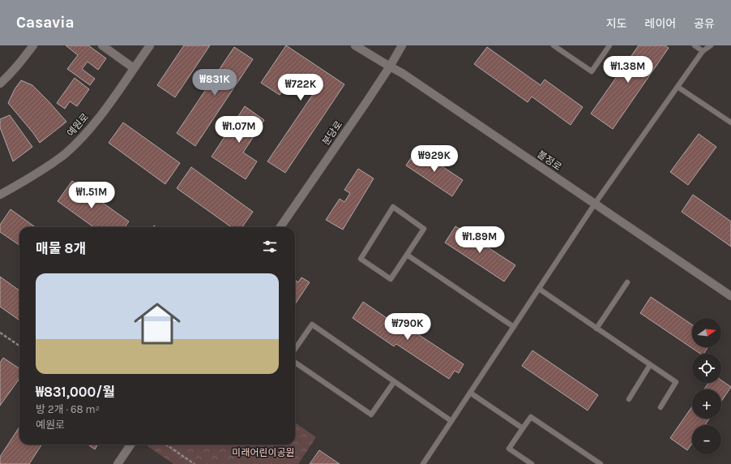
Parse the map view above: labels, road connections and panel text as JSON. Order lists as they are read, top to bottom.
{
  "streets": {
    "main road": ["예원로", "분당로", "불정로"]
  },
  "crossings": [
    ["분당로", "불정로"]
  ],
  "parks": ["미래어린이공원"],
  "north": "right",
  "page": {
    "header": "Casavia",
    "nav": ["지도", "레이어", "공유"],
    "price": [
      "₩1.38M",
      "₩831K",
      "₩722K",
      "₩1.07M",
      "₩929K",
      "₩1.51M",
      "₩1.89M",
      "₩790K"
    ],
    "heading": "매물 8개",
    "list": [
      {
        "name": "₩831,000/월",
        "note": "방 2개 · 68 m² · 예원로"
      }
    ],
    "map_buttons": ["+", "−"]
  }
}
